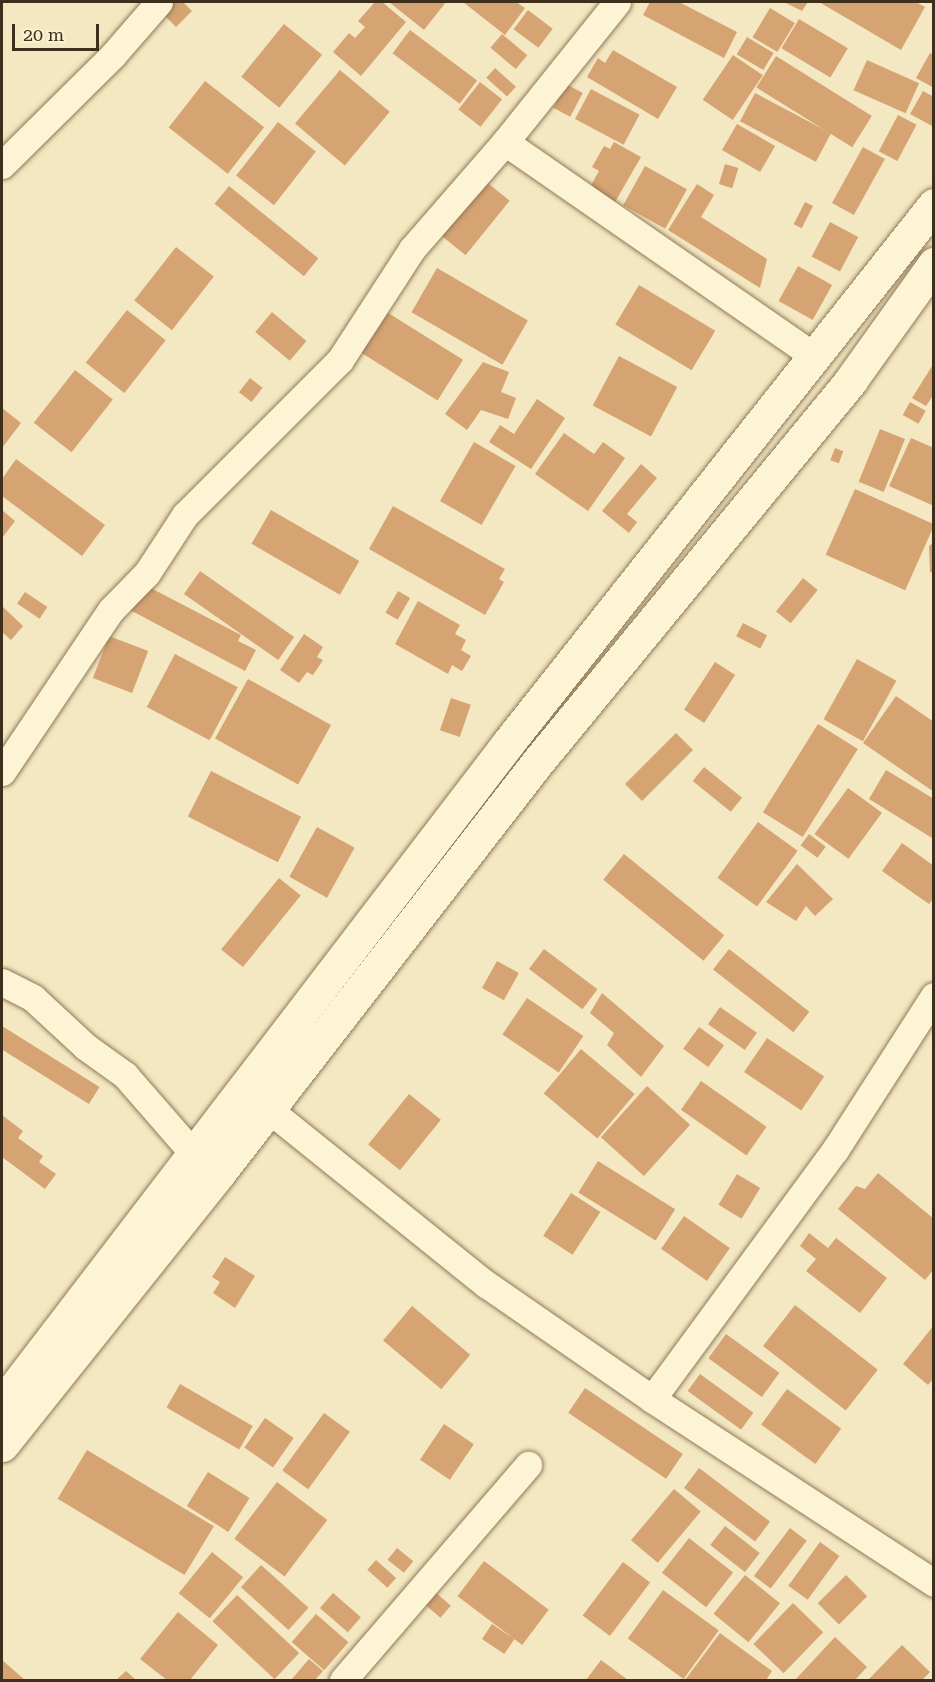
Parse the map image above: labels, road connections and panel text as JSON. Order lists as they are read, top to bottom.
{
  "scale_bar": "20 m"
}
